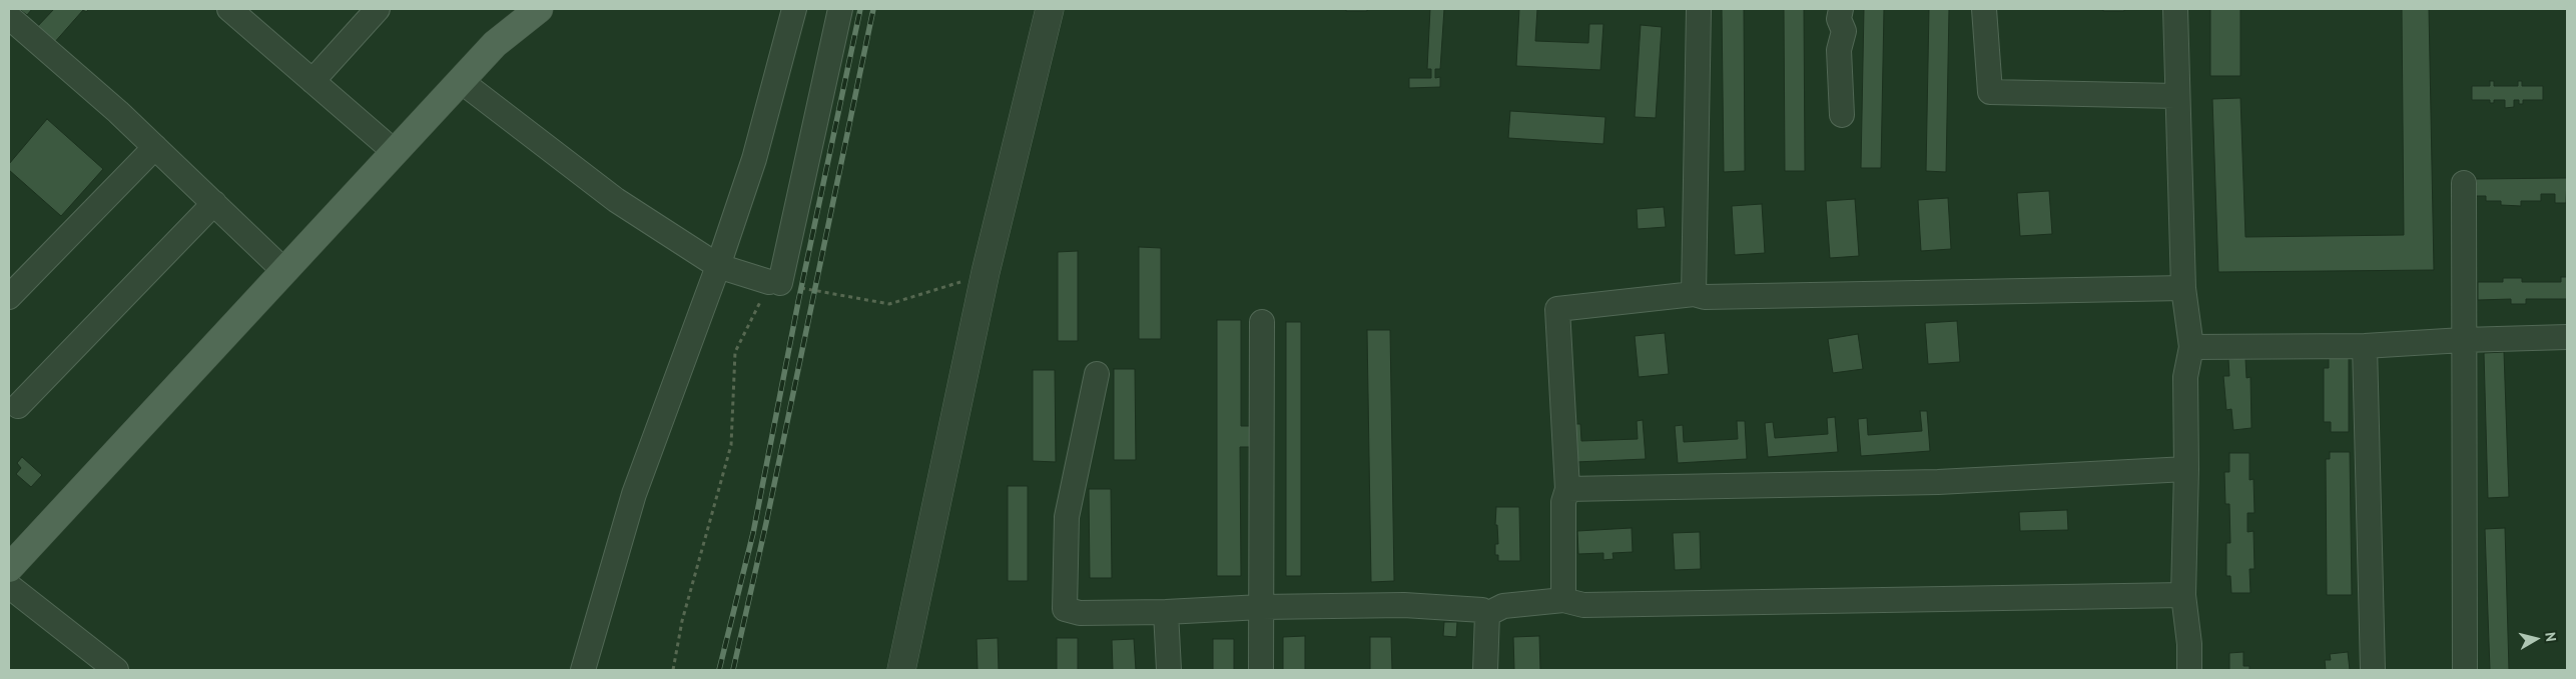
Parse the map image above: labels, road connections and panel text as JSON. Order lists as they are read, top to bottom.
{
  "north": "right"
}
